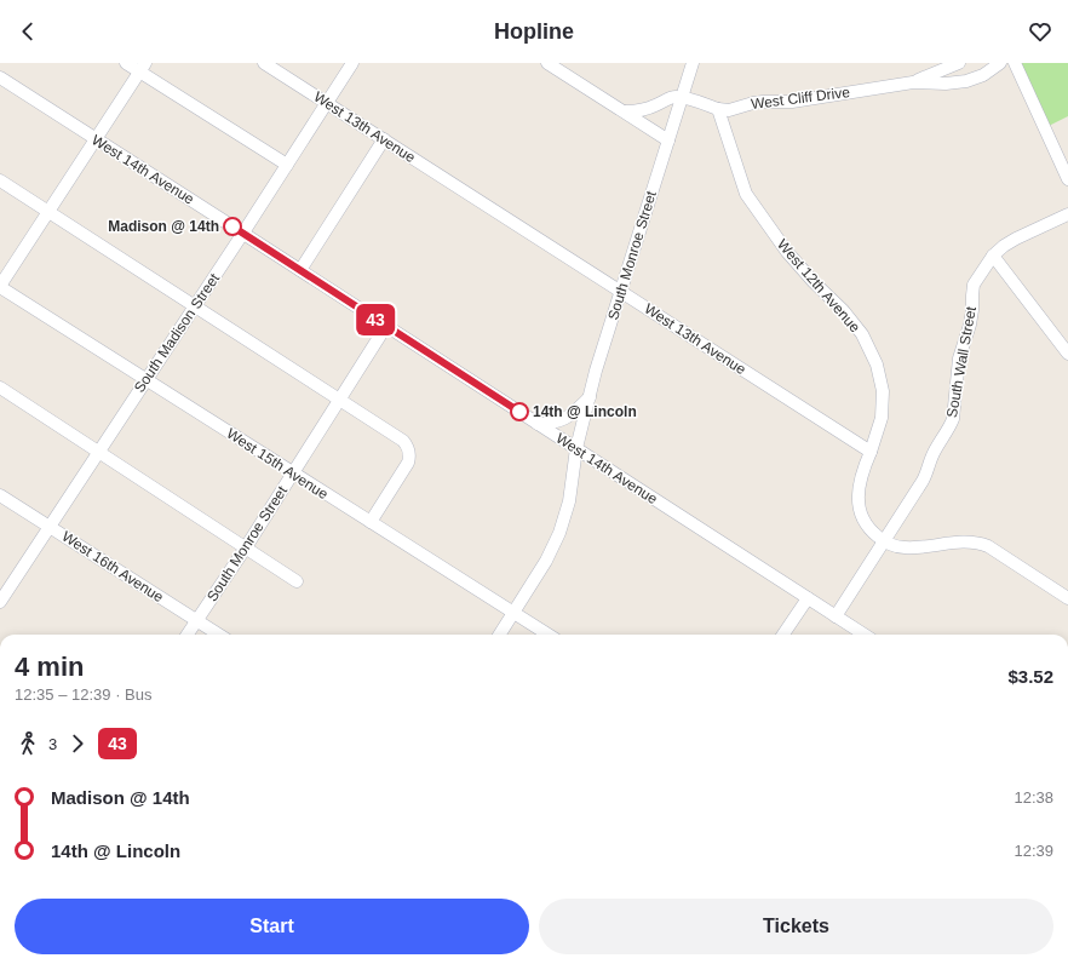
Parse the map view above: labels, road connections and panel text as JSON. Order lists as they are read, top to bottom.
{
  "streets": {
    "street": [
      "West Cliff Drive",
      "West 13th Avenue",
      "West 14th Avenue",
      "South Monroe Street",
      "West 12th Avenue",
      "South Madison Street",
      "South Wall Street",
      "West 15th Avenue",
      "West 16th Avenue"
    ]
  },
  "crossings": [
    ["West Cliff Drive", "West 12th Avenue"],
    ["West 13th Avenue", "South Monroe Street"],
    ["West 13th Avenue", "West 12th Avenue"],
    ["West 13th Avenue", "South Madison Street"],
    ["West 14th Avenue", "South Monroe Street"],
    ["West 14th Avenue", "South Madison Street"],
    ["West 14th Avenue", "South Wall Street"],
    ["South Monroe Street", "West 15th Avenue"],
    ["South Monroe Street", "West 16th Avenue"],
    ["South Madison Street", "West 15th Avenue"],
    ["South Madison Street", "West 16th Avenue"]
  ],
  "places": ["Madison @ 14th", "14th @ Lincoln"],
  "lines": ["bus line 43"],
  "page": {
    "header": "Hopline",
    "on_map": "43",
    "heading": ["4 min", "12:35 – 12:39 · Bus", "$3.52"],
    "legs": ["3", "43"],
    "list": [
      {
        "name": "Madison @ 14th",
        "value": "12:38"
      },
      {
        "name": "14th @ Lincoln",
        "value": "12:39"
      }
    ],
    "buttons": ["Start", "Tickets"]
  }
}
